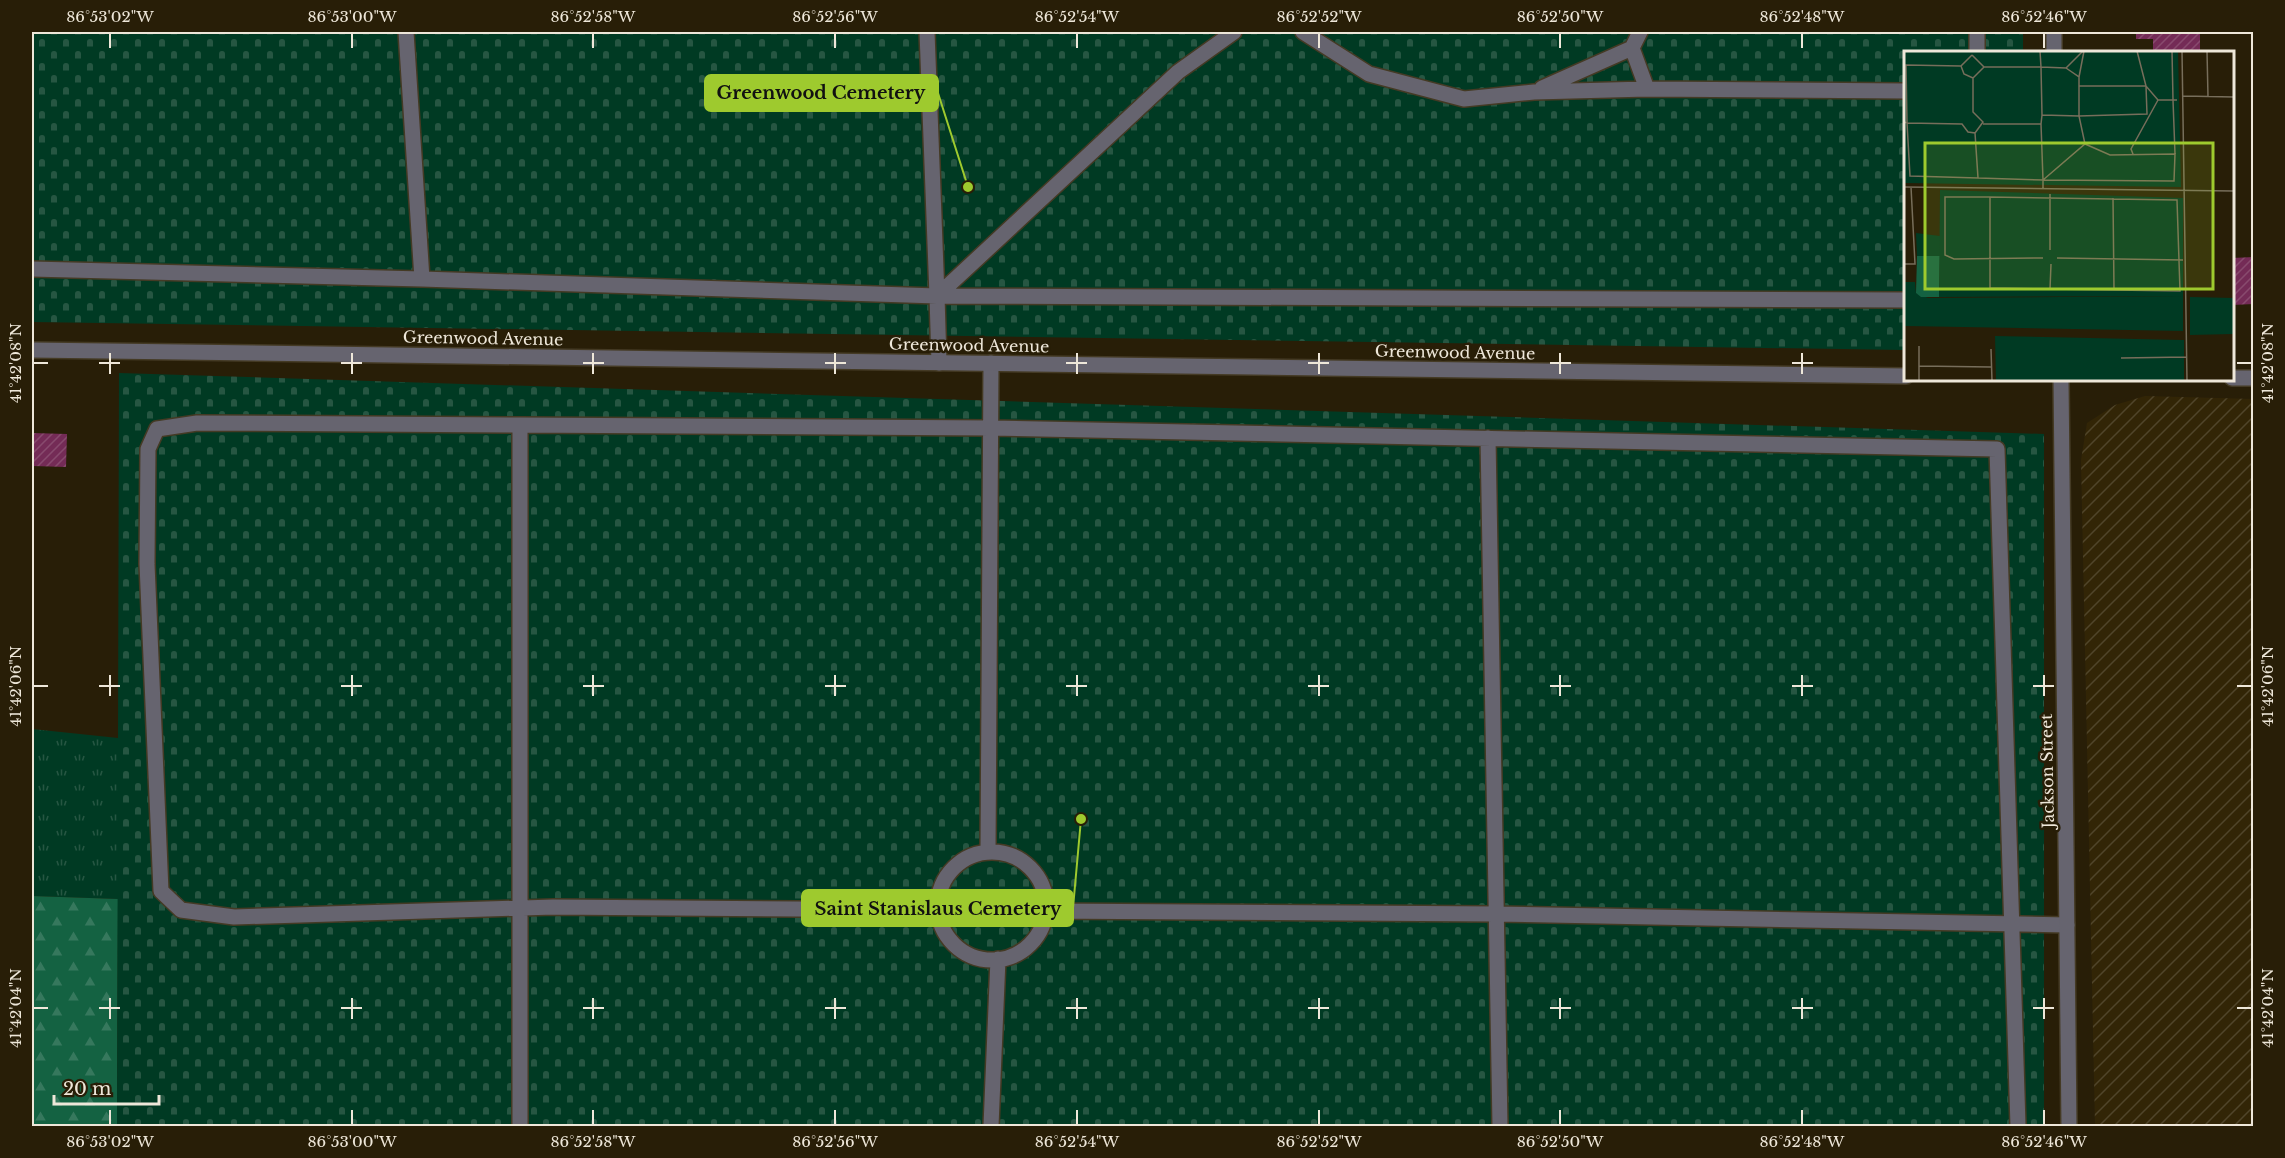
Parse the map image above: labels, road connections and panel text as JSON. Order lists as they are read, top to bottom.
{
  "streets": {
    "street": ["Greenwood Avenue", "Jackson Street"]
  },
  "places": ["Greenwood Cemetery", "Saint Stanislaus Cemetery"],
  "scale_bar": "20 m",
  "coordinates": [
    "86°53'02\"W",
    "86°53'00\"W",
    "86°52'58\"W",
    "86°52'56\"W",
    "86°52'54\"W",
    "86°52'52\"W",
    "86°52'50\"W",
    "86°52'48\"W",
    "86°52'46\"W",
    "41°42'08\"N",
    "41°42'06\"N",
    "41°42'04\"N"
  ]
}
